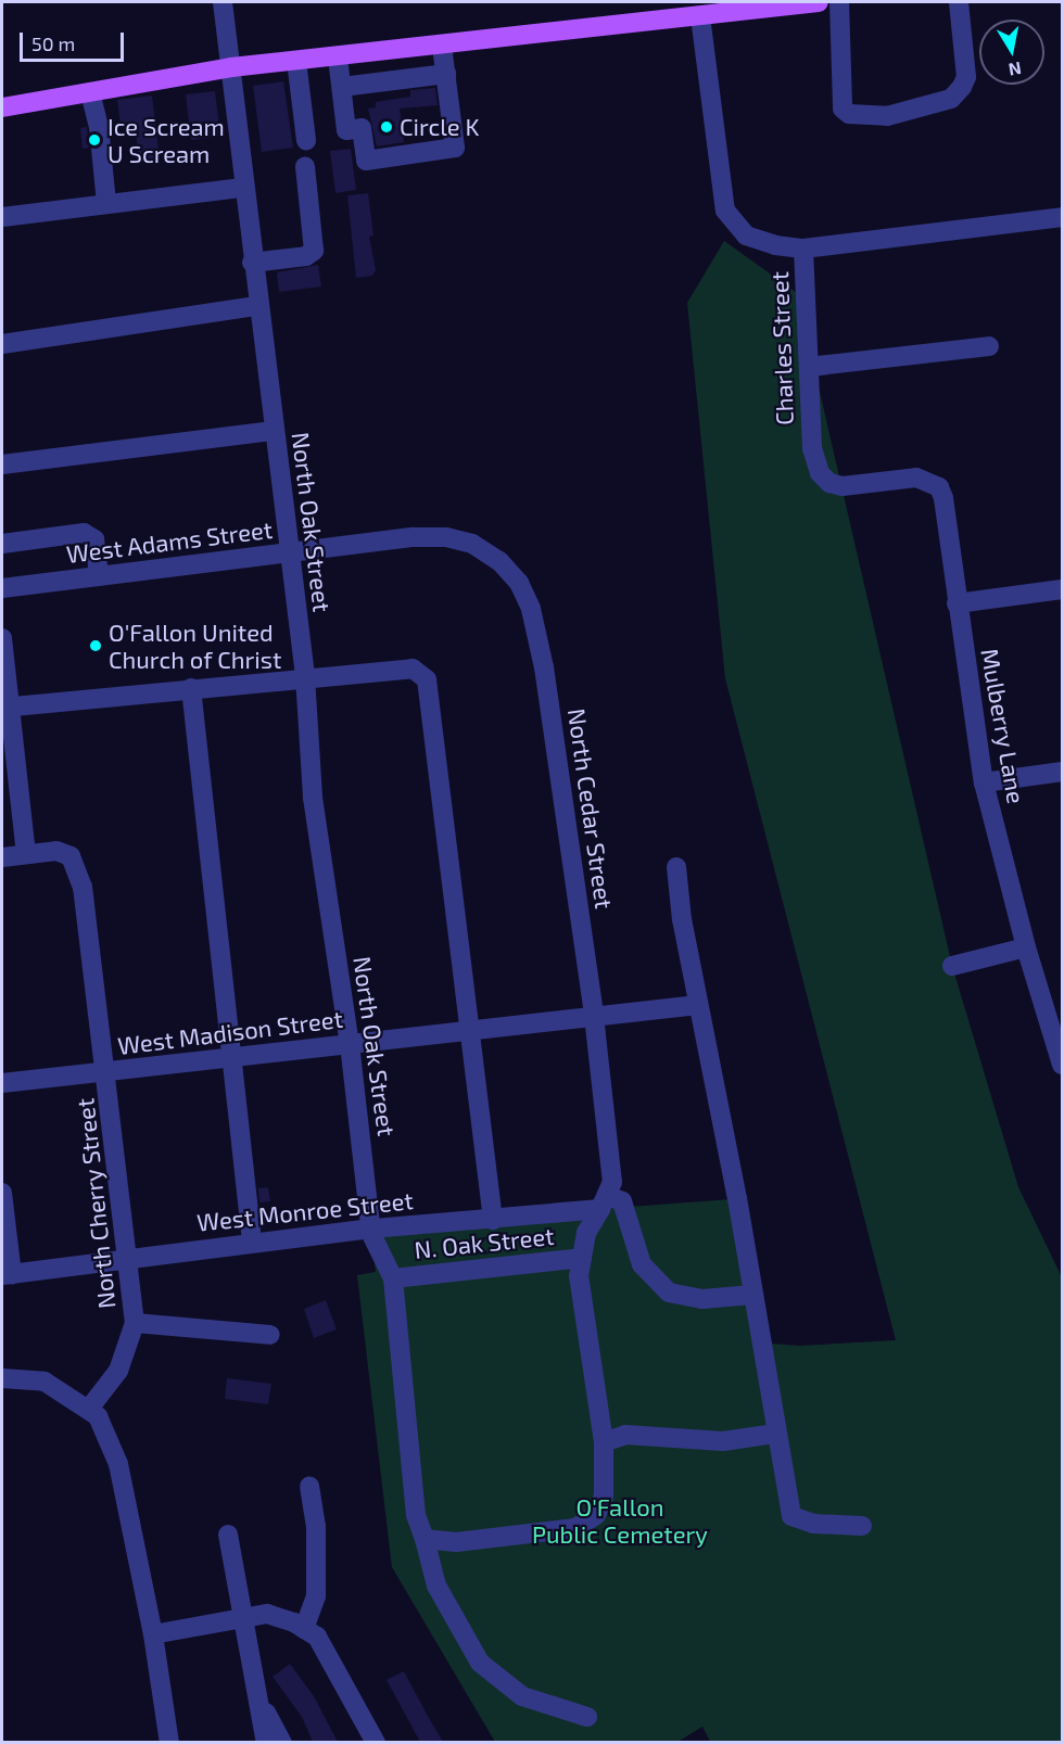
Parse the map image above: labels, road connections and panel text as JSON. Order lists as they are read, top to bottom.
{
  "streets": {
    "street": [
      "Charles Street",
      "North Oak Street",
      "West Adams Street",
      "Mulberry Lane",
      "North Cedar Street",
      "West Madison Street",
      "North Cherry Street",
      "West Monroe Street",
      "N. Oak Street"
    ]
  },
  "crossings": [
    ["Charles Street", "Mulberry Lane"],
    ["North Oak Street", "West Adams Street"],
    ["North Oak Street", "West Madison Street"],
    ["North Oak Street", "West Monroe Street"],
    ["North Oak Street", "N. Oak Street"],
    ["West Adams Street", "North Cedar Street"],
    ["North Cedar Street", "West Madison Street"],
    ["North Cedar Street", "West Monroe Street"],
    ["West Madison Street", "North Cherry Street"],
    ["North Cherry Street", "West Monroe Street"]
  ],
  "parks": ["O'Fallon Public Cemetery"],
  "places": ["Circle K", "Ice Scream U Scream", "O'Fallon United Church of Christ"],
  "scale_bar": "50 m",
  "north": "bottom"
}
